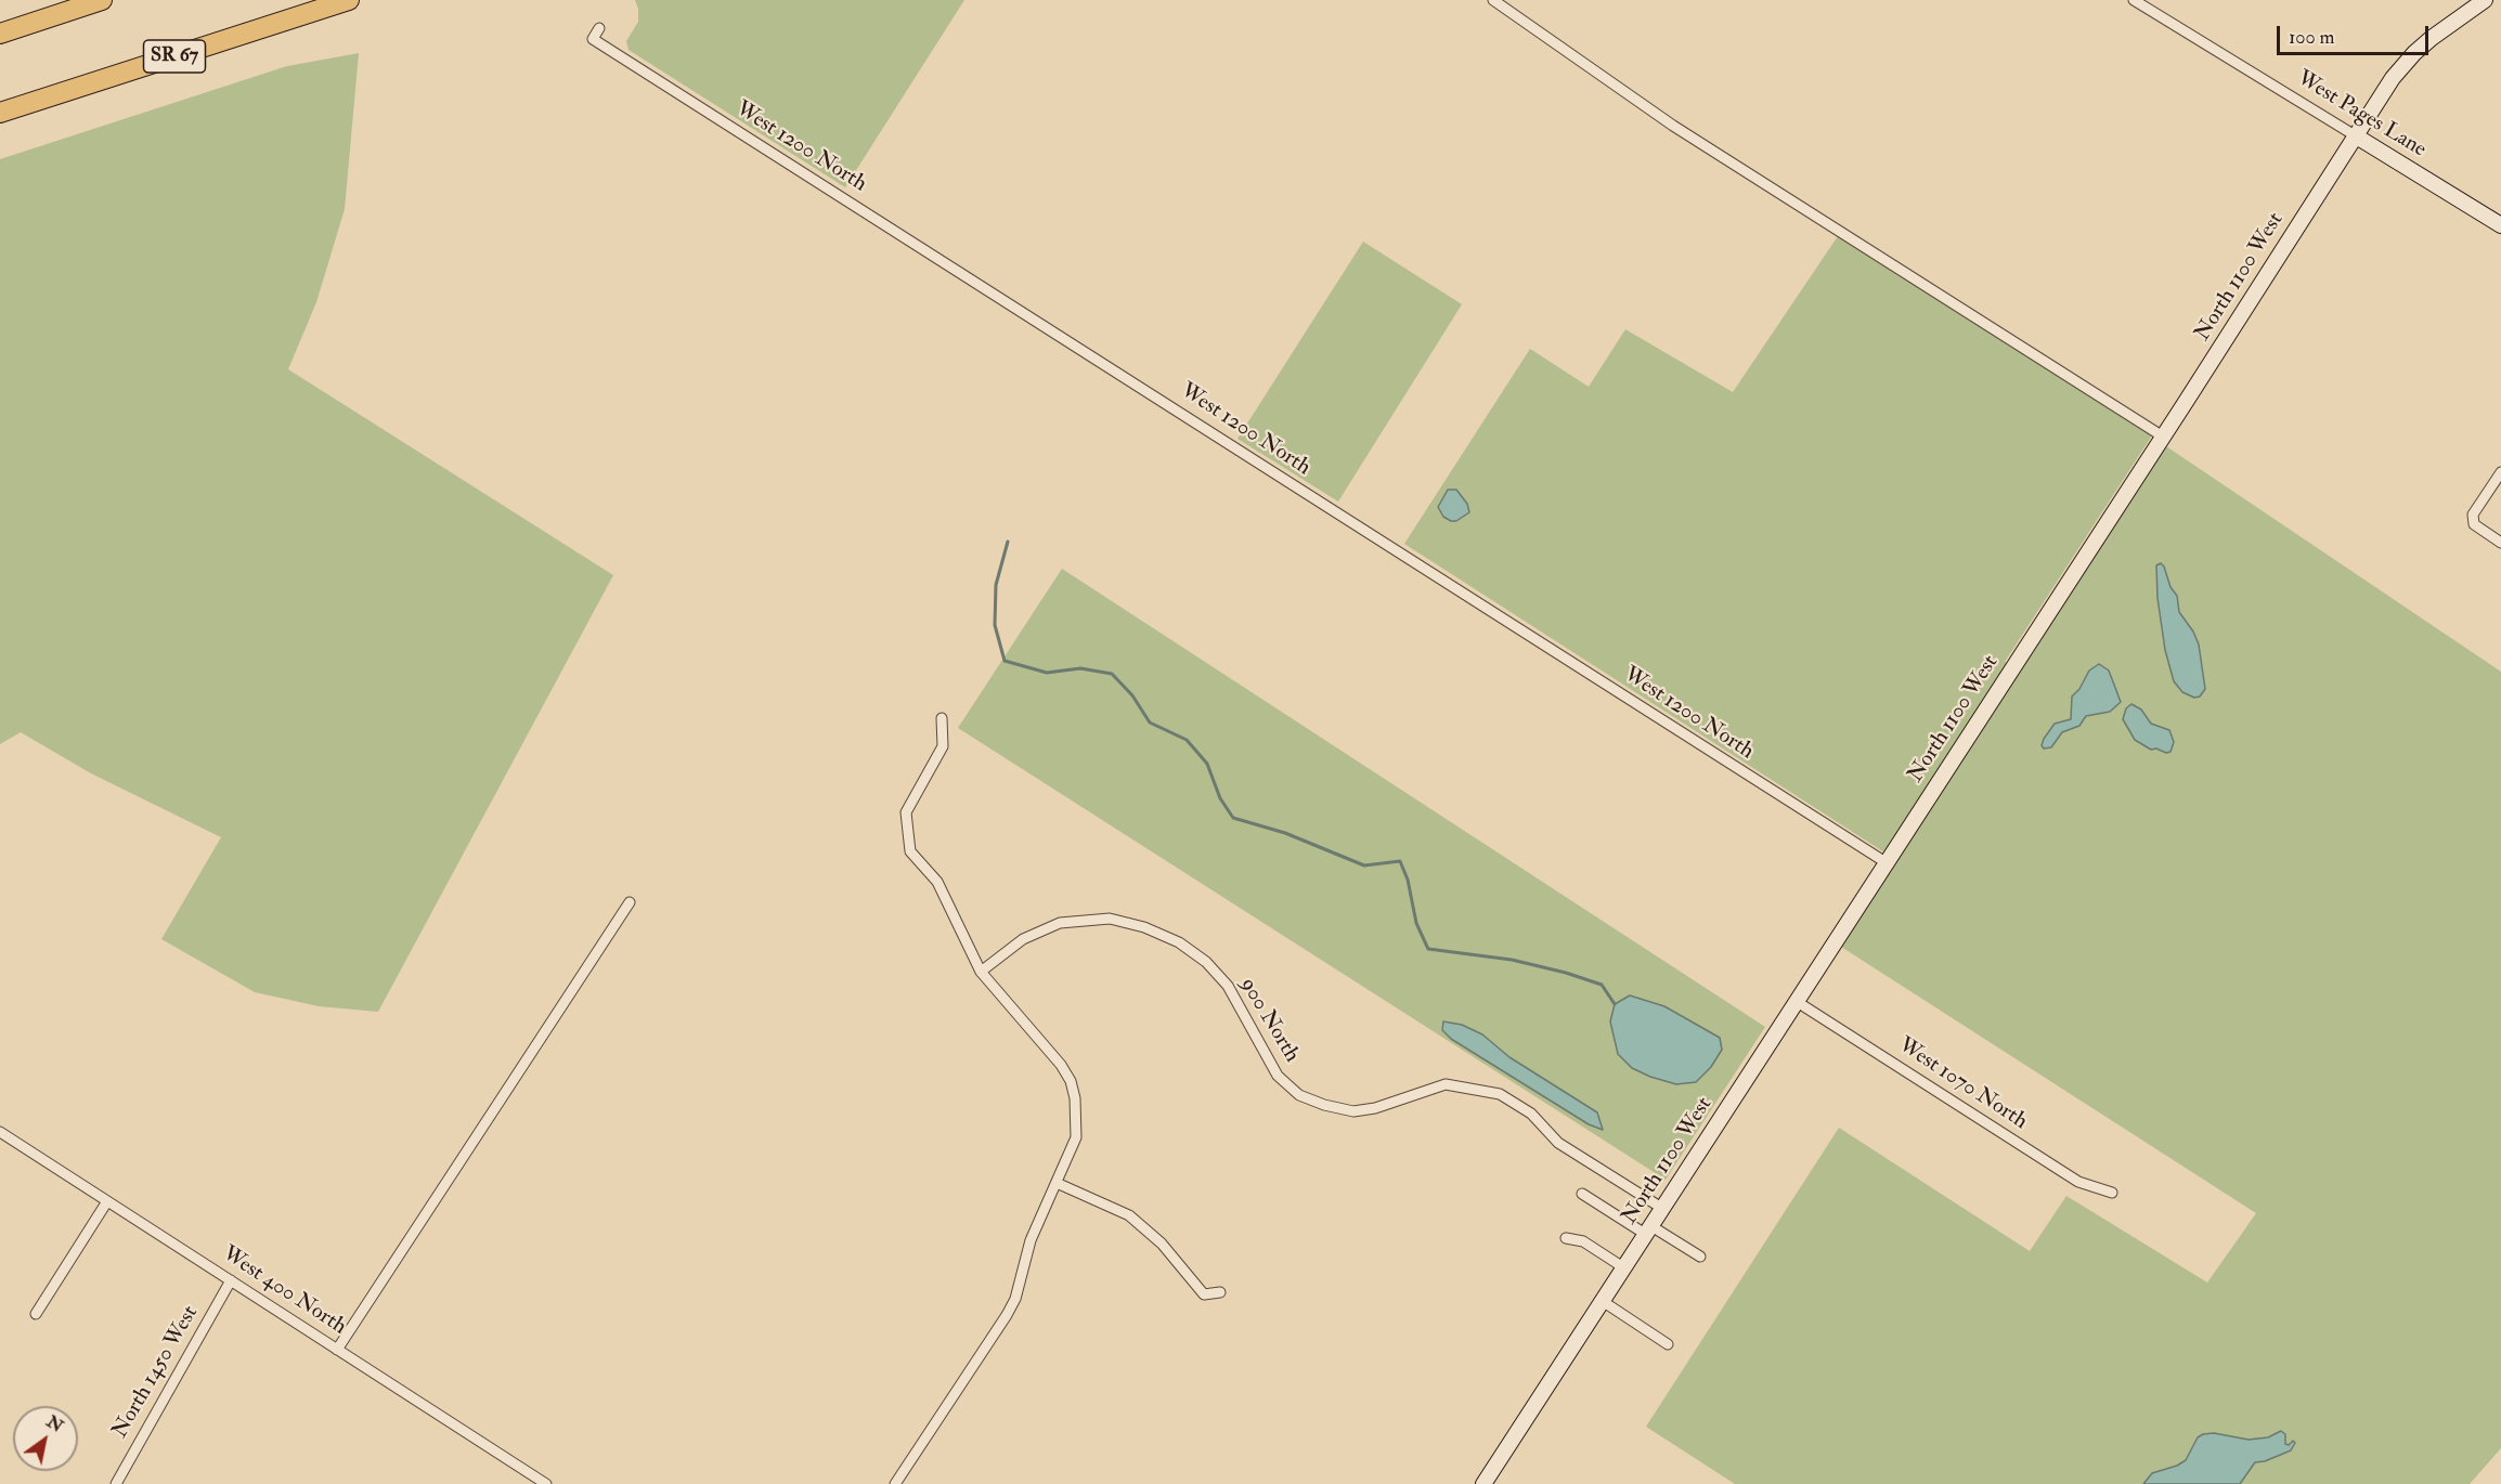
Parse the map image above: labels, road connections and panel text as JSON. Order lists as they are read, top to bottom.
{
  "streets": {
    "highway": ["SR 67"],
    "street": [
      "West Pages Lane",
      "West 1200 North",
      "North 1100 West",
      "900 North",
      "West 1070 North",
      "West 400 North",
      "North 1450 West"
    ]
  },
  "crossings": [
    ["West Pages Lane", "North 1100 West"],
    ["West 1200 North", "North 1100 West"],
    ["North 1100 West", "900 North"],
    ["North 1100 West", "West 1070 North"],
    ["West 400 North", "North 1450 West"]
  ],
  "scale_bar": "100 m",
  "north": "top right"
}
